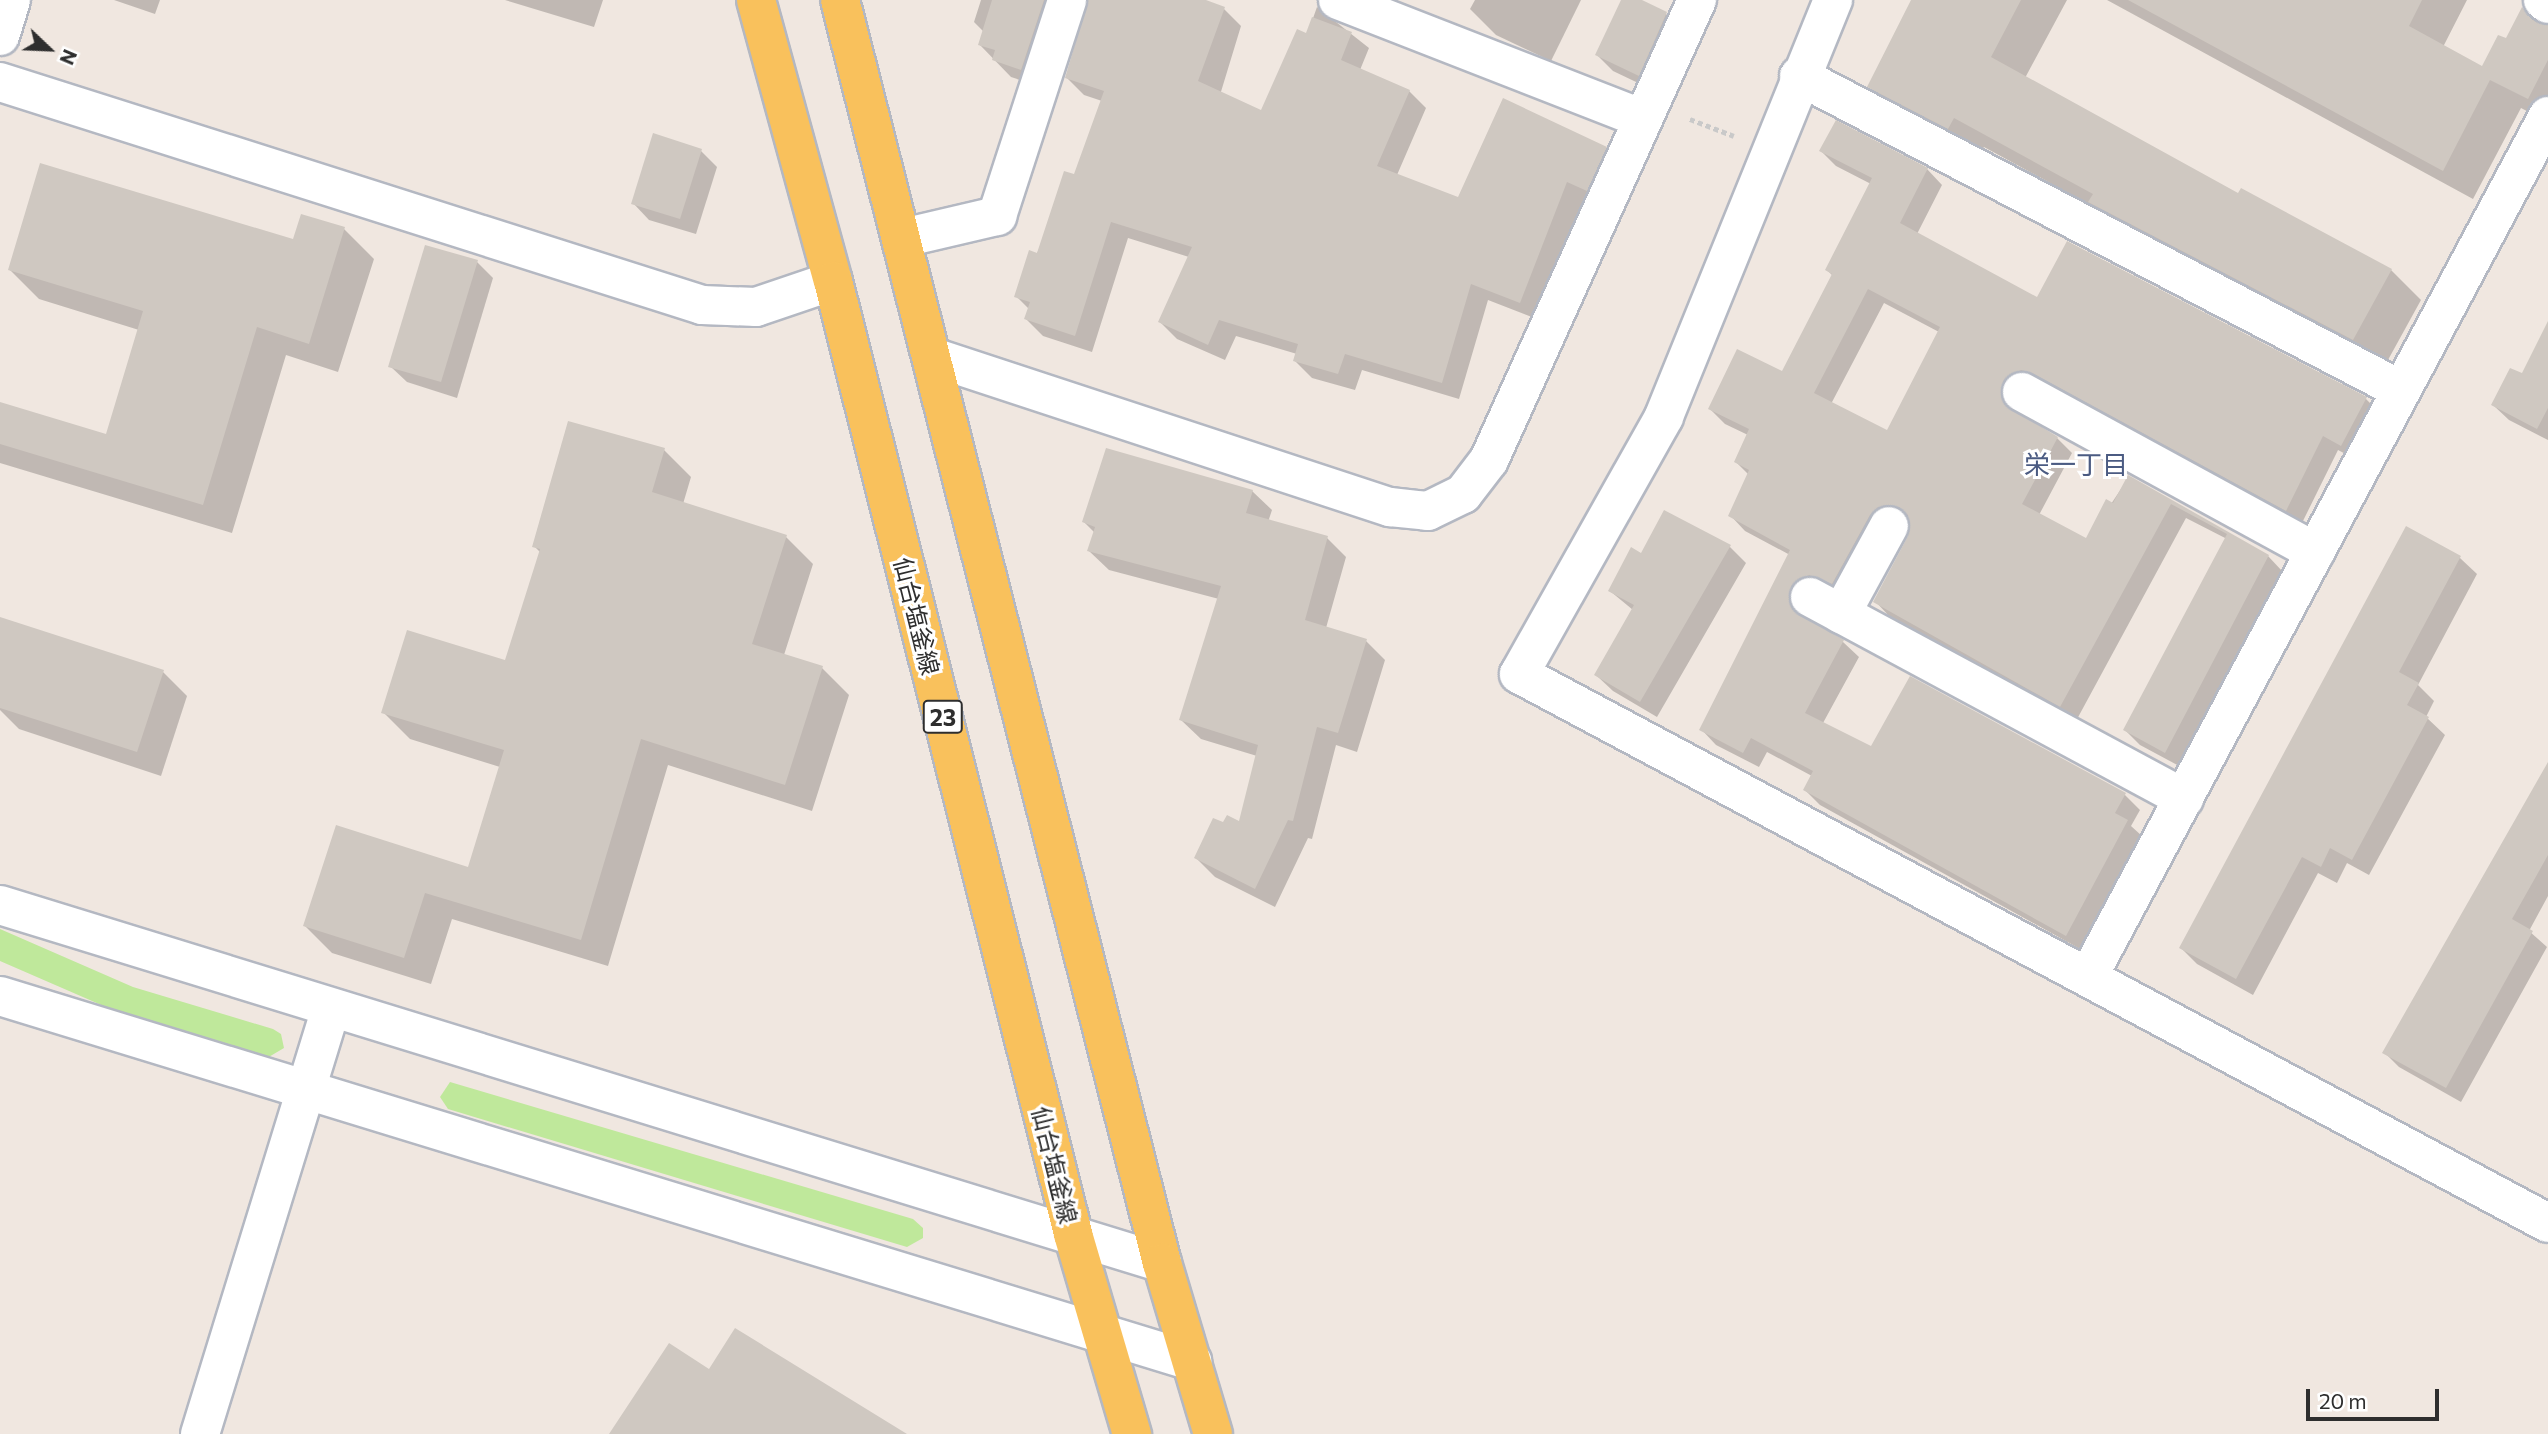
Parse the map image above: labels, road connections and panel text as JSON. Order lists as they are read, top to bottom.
{
  "streets": {
    "main road": ["仙台塩釜線", "23"]
  },
  "districts": ["栄一丁目"],
  "scale_bar": "20 m",
  "north": "bottom right"
}
